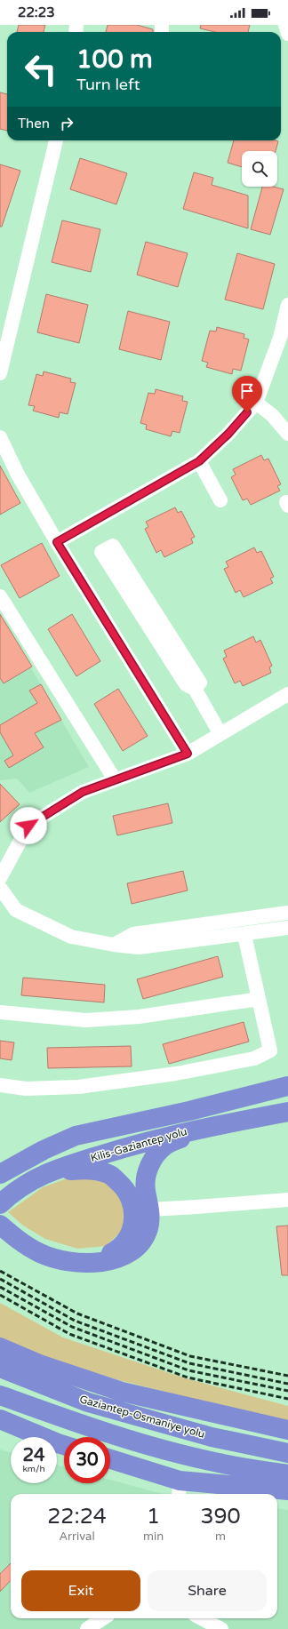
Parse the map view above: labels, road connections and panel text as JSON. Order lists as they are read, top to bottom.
{
  "streets": {
    "highway": ["Kilis-Gaziantep yolu", "Gaziantep-Osmaniye yolu"]
  },
  "page": {
    "status": "22:23",
    "turn": ["100 m", "Turn left"],
    "then": "Then",
    "speed": "24 km/h",
    "limit": "30",
    "eta": [
      "22:24",
      "Arrival",
      "1",
      "min",
      "390",
      "m"
    ],
    "buttons": ["Exit", "Share"]
  }
}
